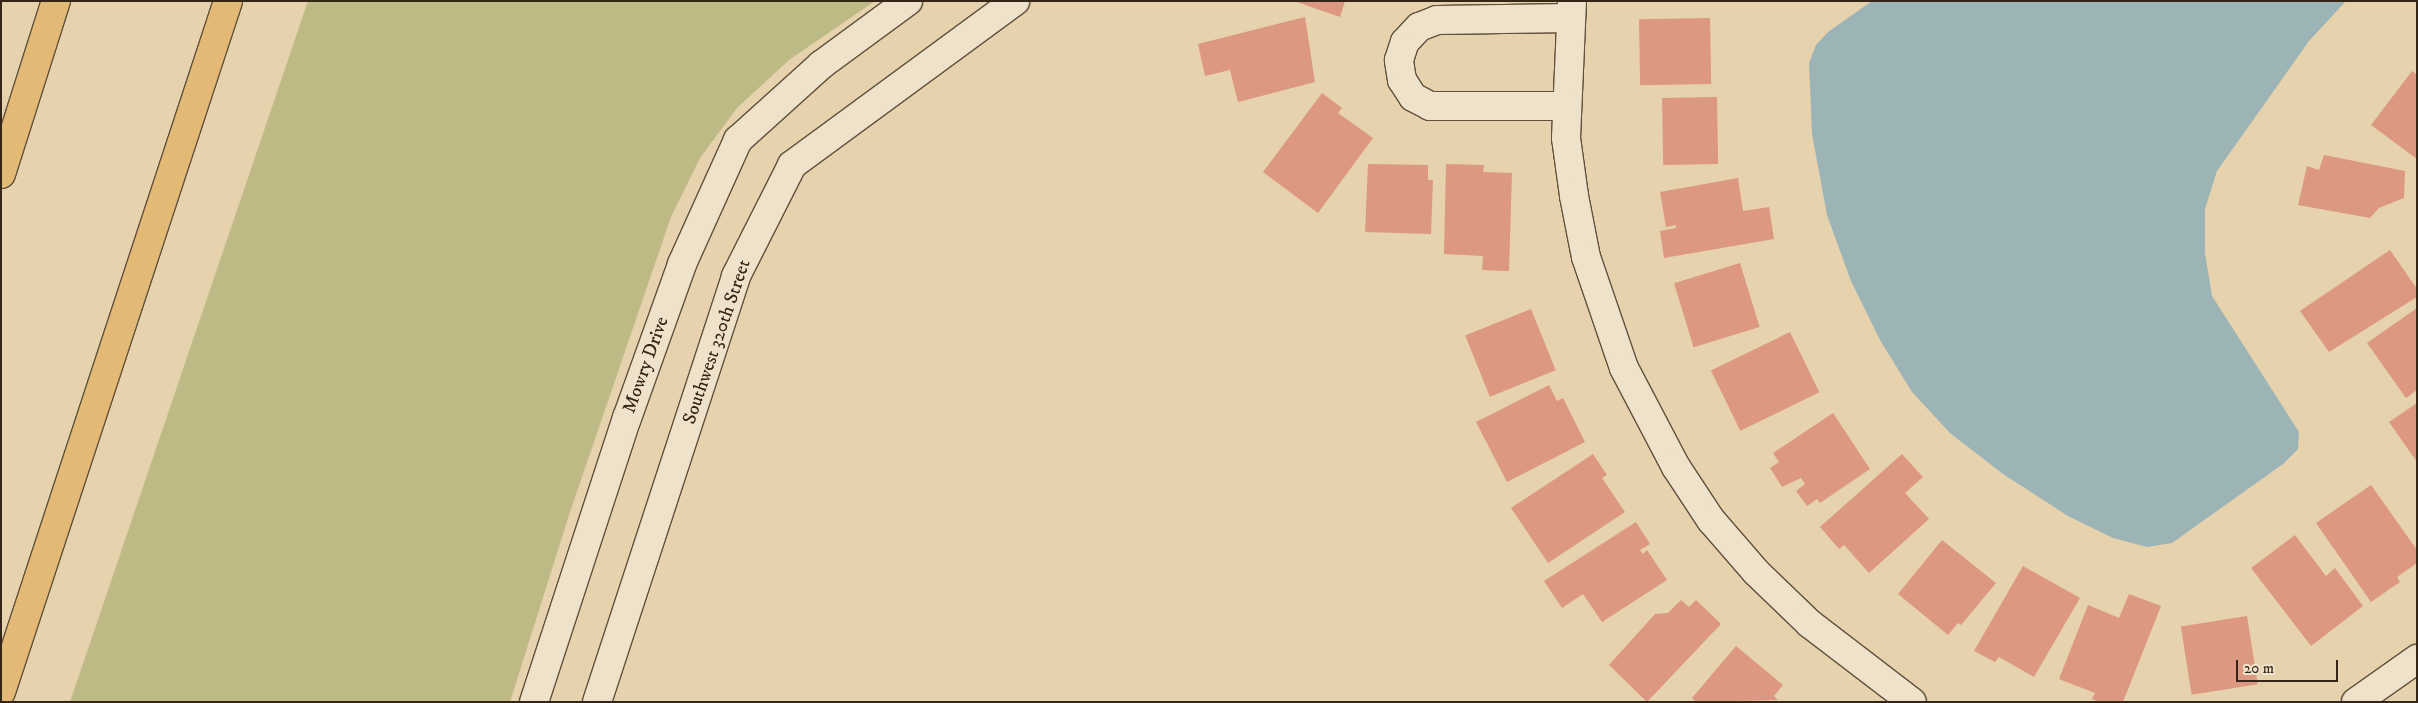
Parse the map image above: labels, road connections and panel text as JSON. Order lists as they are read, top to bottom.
{
  "streets": {
    "street": ["Southwest 320th Street", "Mowry Drive"]
  },
  "scale_bar": "20 m"
}
